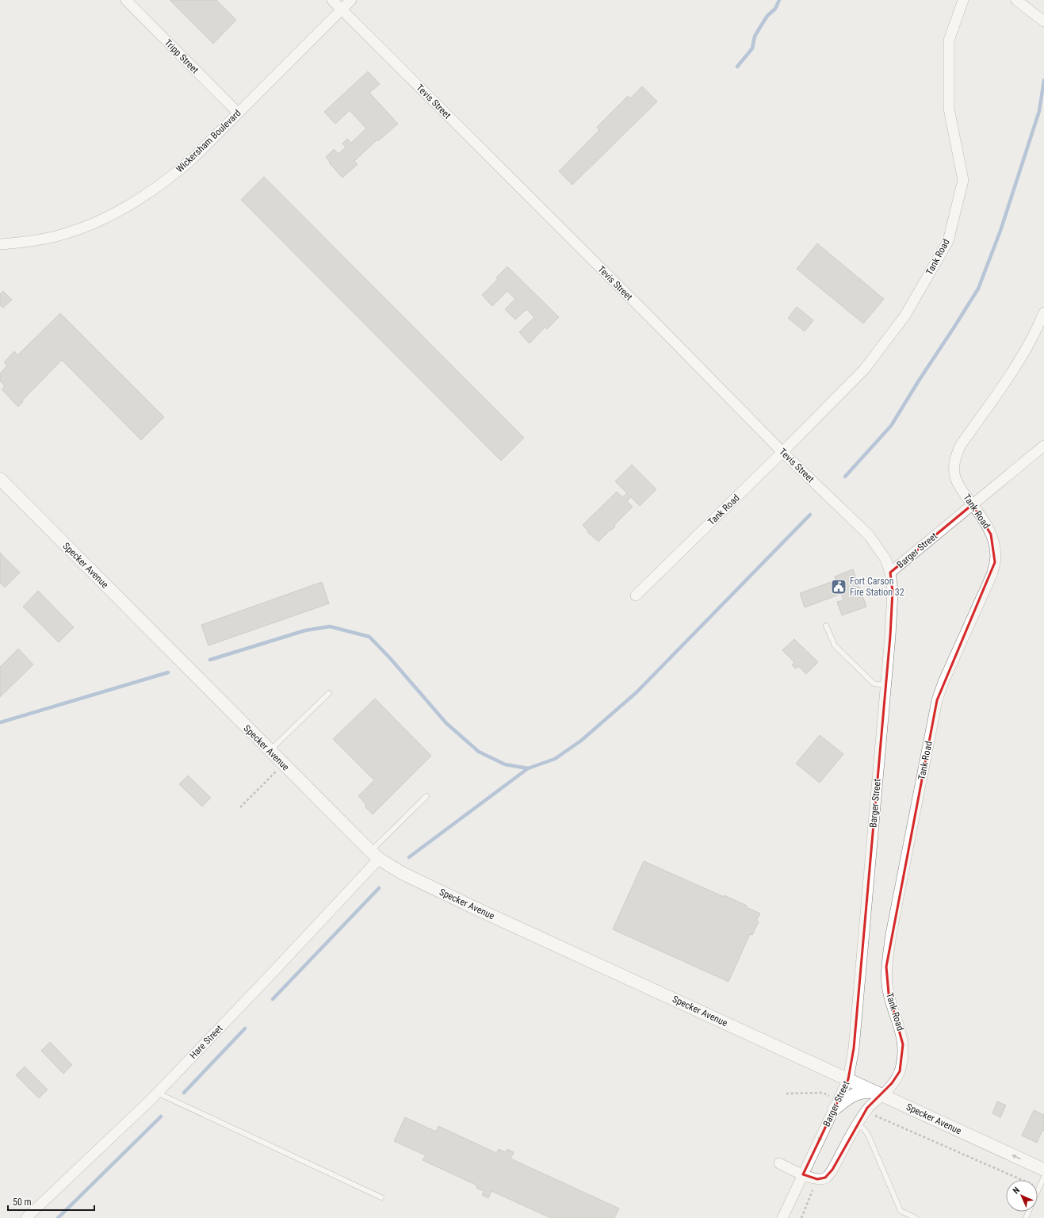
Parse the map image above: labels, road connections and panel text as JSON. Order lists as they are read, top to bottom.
{
  "streets": {
    "street": [
      "Tripp Street",
      "Tevis Street",
      "Wickersham Boulevard",
      "Tank Road",
      "Barger Street",
      "Specker Avenue",
      "Hare Street"
    ]
  },
  "crossings": [
    ["Tripp Street", "Wickersham Boulevard"],
    ["Tevis Street", "Wickersham Boulevard"],
    ["Tevis Street", "Tank Road"],
    ["Tevis Street", "Barger Street"],
    ["Tank Road", "Barger Street"],
    ["Tank Road", "Specker Avenue"],
    ["Barger Street", "Specker Avenue"],
    ["Specker Avenue", "Hare Street"]
  ],
  "places": {
    "public building": ["Fort Carson Fire Station 32"]
  },
  "scale_bar": "50 m",
  "north": "top left"
}
